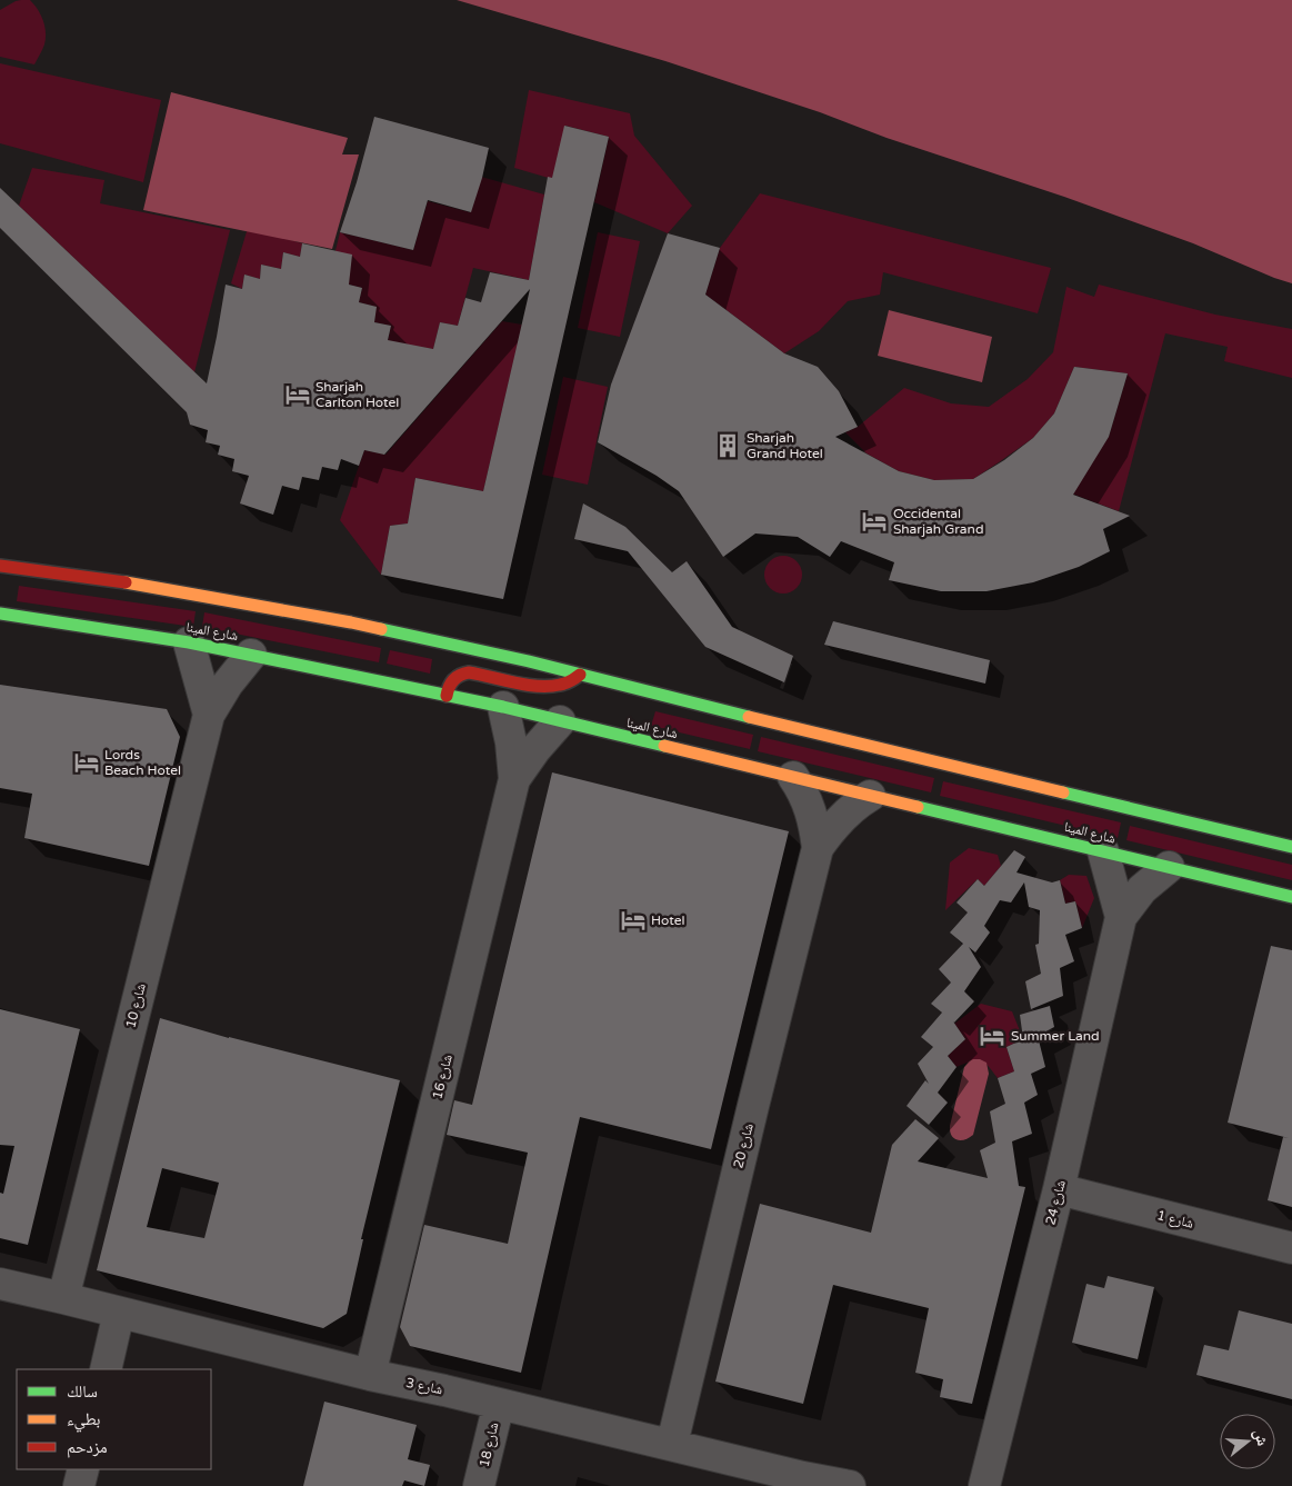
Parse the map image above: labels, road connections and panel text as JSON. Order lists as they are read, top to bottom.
{
  "streets": {
    "main road": ["شارع المينا"],
    "street": [
      "شارع 10",
      "شارع 16",
      "شارع 20",
      "شارع 24",
      "شارع 1",
      "شارع 3",
      "شارع 18"
    ]
  },
  "crossings": [
    ["شارع المينا", "شارع 10"],
    ["شارع المينا", "شارع 16"],
    ["شارع المينا", "شارع 20"],
    ["شارع المينا", "شارع 24"],
    ["شارع 10", "شارع 3"],
    ["شارع 16", "شارع 3"],
    ["شارع 20", "شارع 3"],
    ["شارع 24", "شارع 1"],
    ["شارع 3", "شارع 18"]
  ],
  "places": {
    "hotel": [
      "Sharjah Carlton Hotel",
      "Occidental Sharjah Grand",
      "Lords Beach Hotel",
      "Hotel",
      "Summer Land"
    ],
    "building": ["Sharjah Grand Hotel"]
  },
  "legend": ["سالك", "بطيء", "مزدحم"],
  "north": "right"
}
